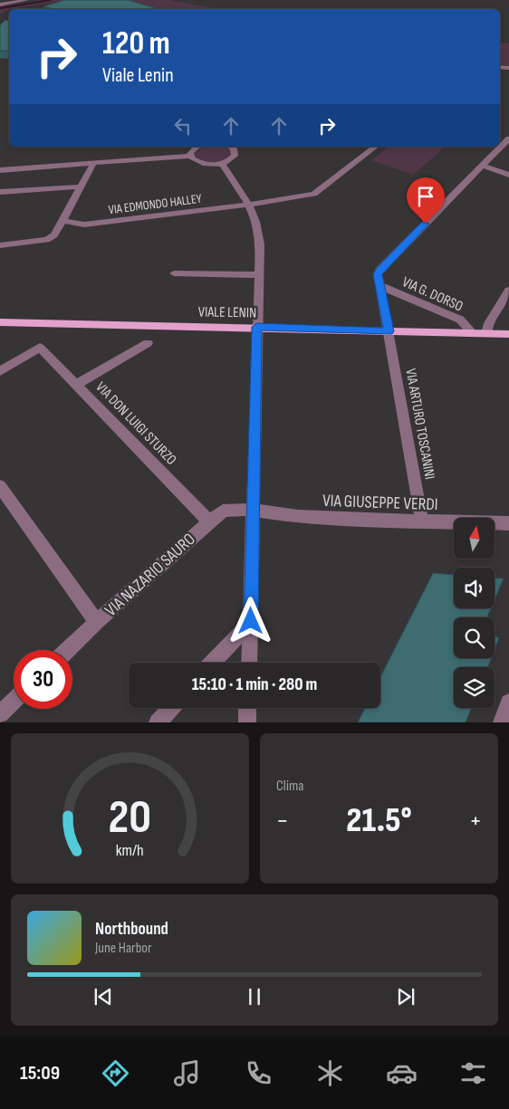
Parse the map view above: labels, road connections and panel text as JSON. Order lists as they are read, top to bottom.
{
  "streets": {
    "main road": ["VIALE LENIN"],
    "street": [
      "VIA EDMONDO HALLEY",
      "VIA G. DORSO",
      "VIA DON LUIGI STURZO",
      "VIA ARTURO TOSCANINI",
      "VIA GIUSEPPE VERDI",
      "VIA NAZARIO SAURO"
    ]
  },
  "crossings": [
    ["VIA G. DORSO", "VIALE LENIN"],
    ["VIA G. DORSO", "VIA ARTURO TOSCANINI"],
    ["VIALE LENIN", "VIA ARTURO TOSCANINI"],
    ["VIA DON LUIGI STURZO", "VIA NAZARIO SAURO"],
    ["VIA ARTURO TOSCANINI", "VIA GIUSEPPE VERDI"],
    ["VIA GIUSEPPE VERDI", "VIA NAZARIO SAURO"]
  ],
  "north": "top",
  "page": {
    "turn": ["120 m", "Viale Lenin"],
    "limit": "30",
    "trip": "15:10 · 1 min · 280 m",
    "tile": "Clima",
    "heat": ["−", "21.5°", "+"],
    "song": ["Northbound", "June Harbor"],
    "tabs": "15:09",
    "gauge": ["20", "km/h"]
  }
}
